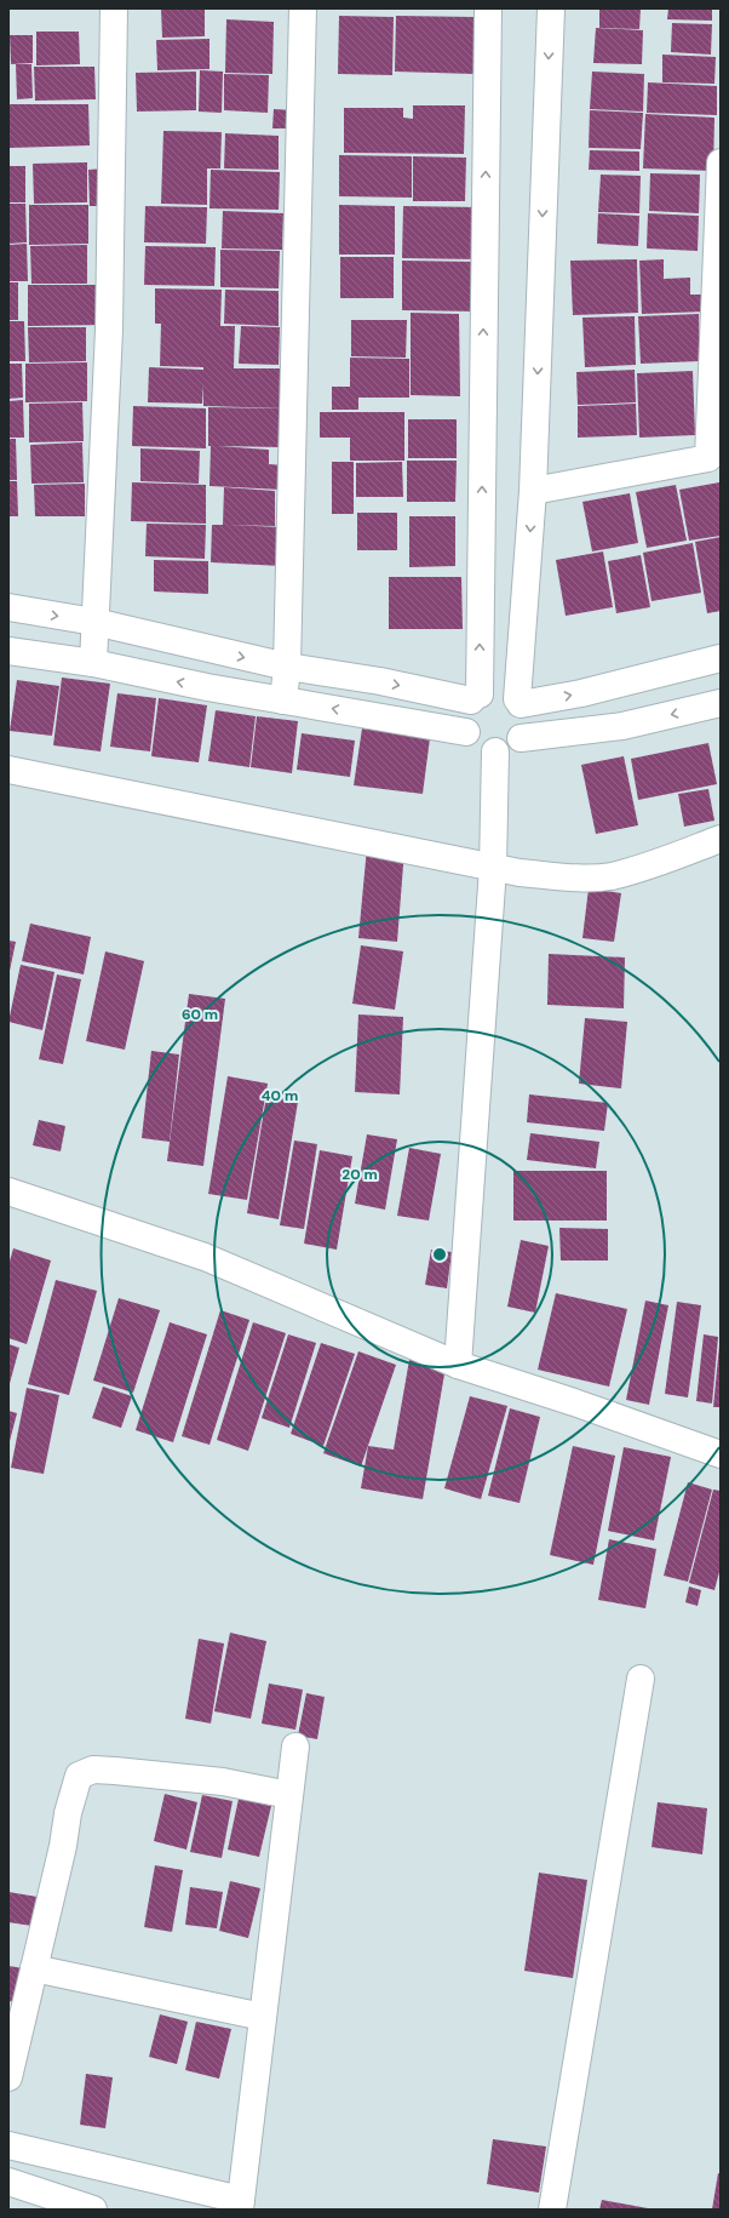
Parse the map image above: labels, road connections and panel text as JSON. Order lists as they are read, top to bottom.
{
  "rings": ["60 m", "40 m", "20 m"]
}
